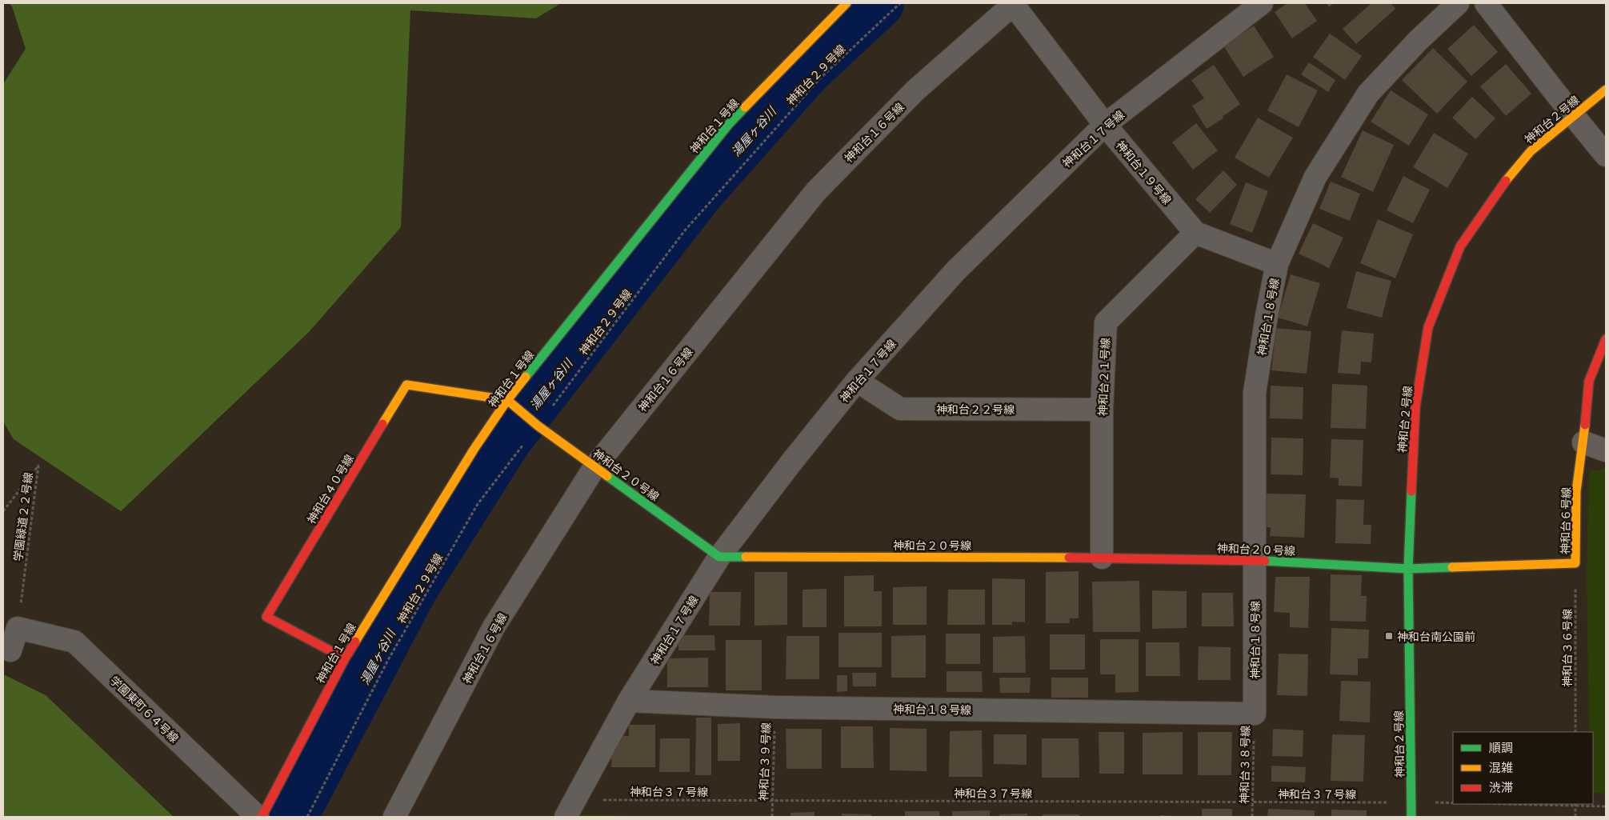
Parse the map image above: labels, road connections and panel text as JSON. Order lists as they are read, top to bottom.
{
  "streets": {
    "street": [
      "神和台２号線",
      "神和台１号線",
      "神和台１６号線",
      "神和台１７号線",
      "神和台１９号線",
      "神和台１８号線",
      "神和台２１号線",
      "神和台２２号線",
      "神和台２０号線",
      "神和台４０号線",
      "神和台６号線",
      "学園東町６４号線"
    ],
    "path": [
      "神和台２９号線",
      "学園緑道２２号線",
      "神和台３６号線",
      "神和台３９号線",
      "神和台３８号線",
      "神和台３７号線"
    ]
  },
  "crossings": [
    ["神和台２９号線", "神和台２０号線"],
    ["神和台２号線", "神和台２０号線"],
    ["神和台２号線", "神和台６号線"],
    ["神和台２号線", "神和台３７号線"],
    ["神和台１号線", "神和台２０号線"],
    ["神和台１号線", "神和台４０号線"],
    ["神和台１６号線", "神和台１９号線"],
    ["神和台１６号線", "神和台２０号線"],
    ["神和台１７号線", "神和台１９号線"],
    ["神和台１７号線", "神和台１８号線"],
    ["神和台１７号線", "神和台２２号線"],
    ["神和台１７号線", "神和台２０号線"],
    ["神和台１７号線", "神和台３７号線"],
    ["神和台１９号線", "神和台１８号線"],
    ["神和台１９号線", "神和台２１号線"],
    ["神和台１８号線", "神和台２０号線"],
    ["神和台１８号線", "神和台３９号線"],
    ["神和台１８号線", "神和台３８号線"],
    ["神和台２１号線", "神和台２２号線"],
    ["神和台２１号線", "神和台２０号線"],
    ["神和台２０号線", "神和台４０号線"],
    ["神和台２０号線", "神和台６号線"],
    ["学園緑道２２号線", "学園東町６４号線"],
    ["神和台６号線", "神和台３６号線"],
    ["神和台３９号線", "神和台３７号線"],
    ["神和台３８号線", "神和台３７号線"]
  ],
  "water": ["湯屋ヶ谷川"],
  "places": {
    "transit": ["神和台南公園前"]
  },
  "legend": ["順調", "混雑", "渋滞"]
}
